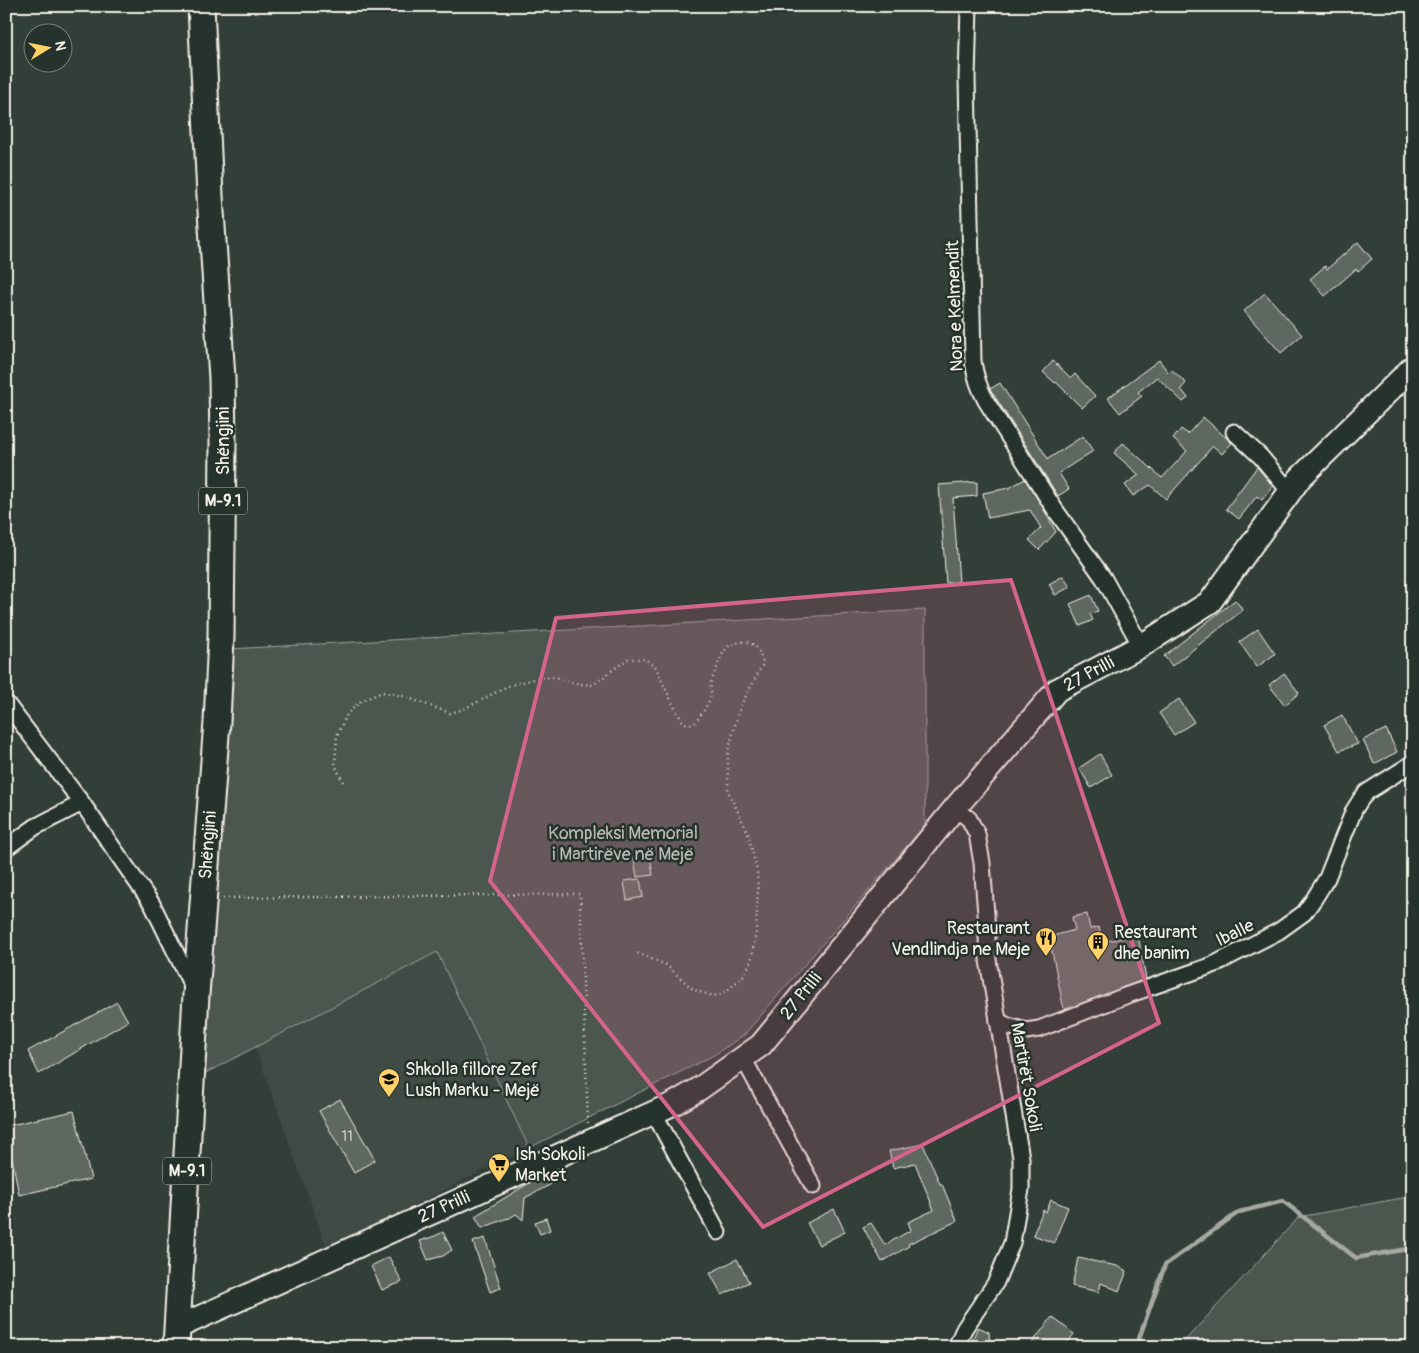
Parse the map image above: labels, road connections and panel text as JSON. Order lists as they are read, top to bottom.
{
  "streets": {
    "main road": ["Shëngjini", "M-9.1"],
    "street": [
      "Nora e Kelmendit",
      "27 Prilli",
      "Iballe",
      "Martirët Sokoli"
    ]
  },
  "crossings": [
    ["Nora e Kelmendit", "27 Prilli"],
    ["Shëngjini", "M-9.1"],
    ["M-9.1", "27 Prilli"],
    ["27 Prilli", "Martirët Sokoli"],
    ["Iballe", "Martirët Sokoli"]
  ],
  "parks": ["Kompleksi Memorial i Martirëve në Mejë"],
  "places": {
    "restaurant": ["Restaurant Vendlindja ne Meje"],
    "building": ["Restaurant dhe banim"],
    "school or university": ["Shkolla fillore Zef Lush Marku - Mejë"],
    "supermarket": ["Ish Sokoli Market"]
  },
  "house_numbers": ["11"],
  "north": "right"
}
